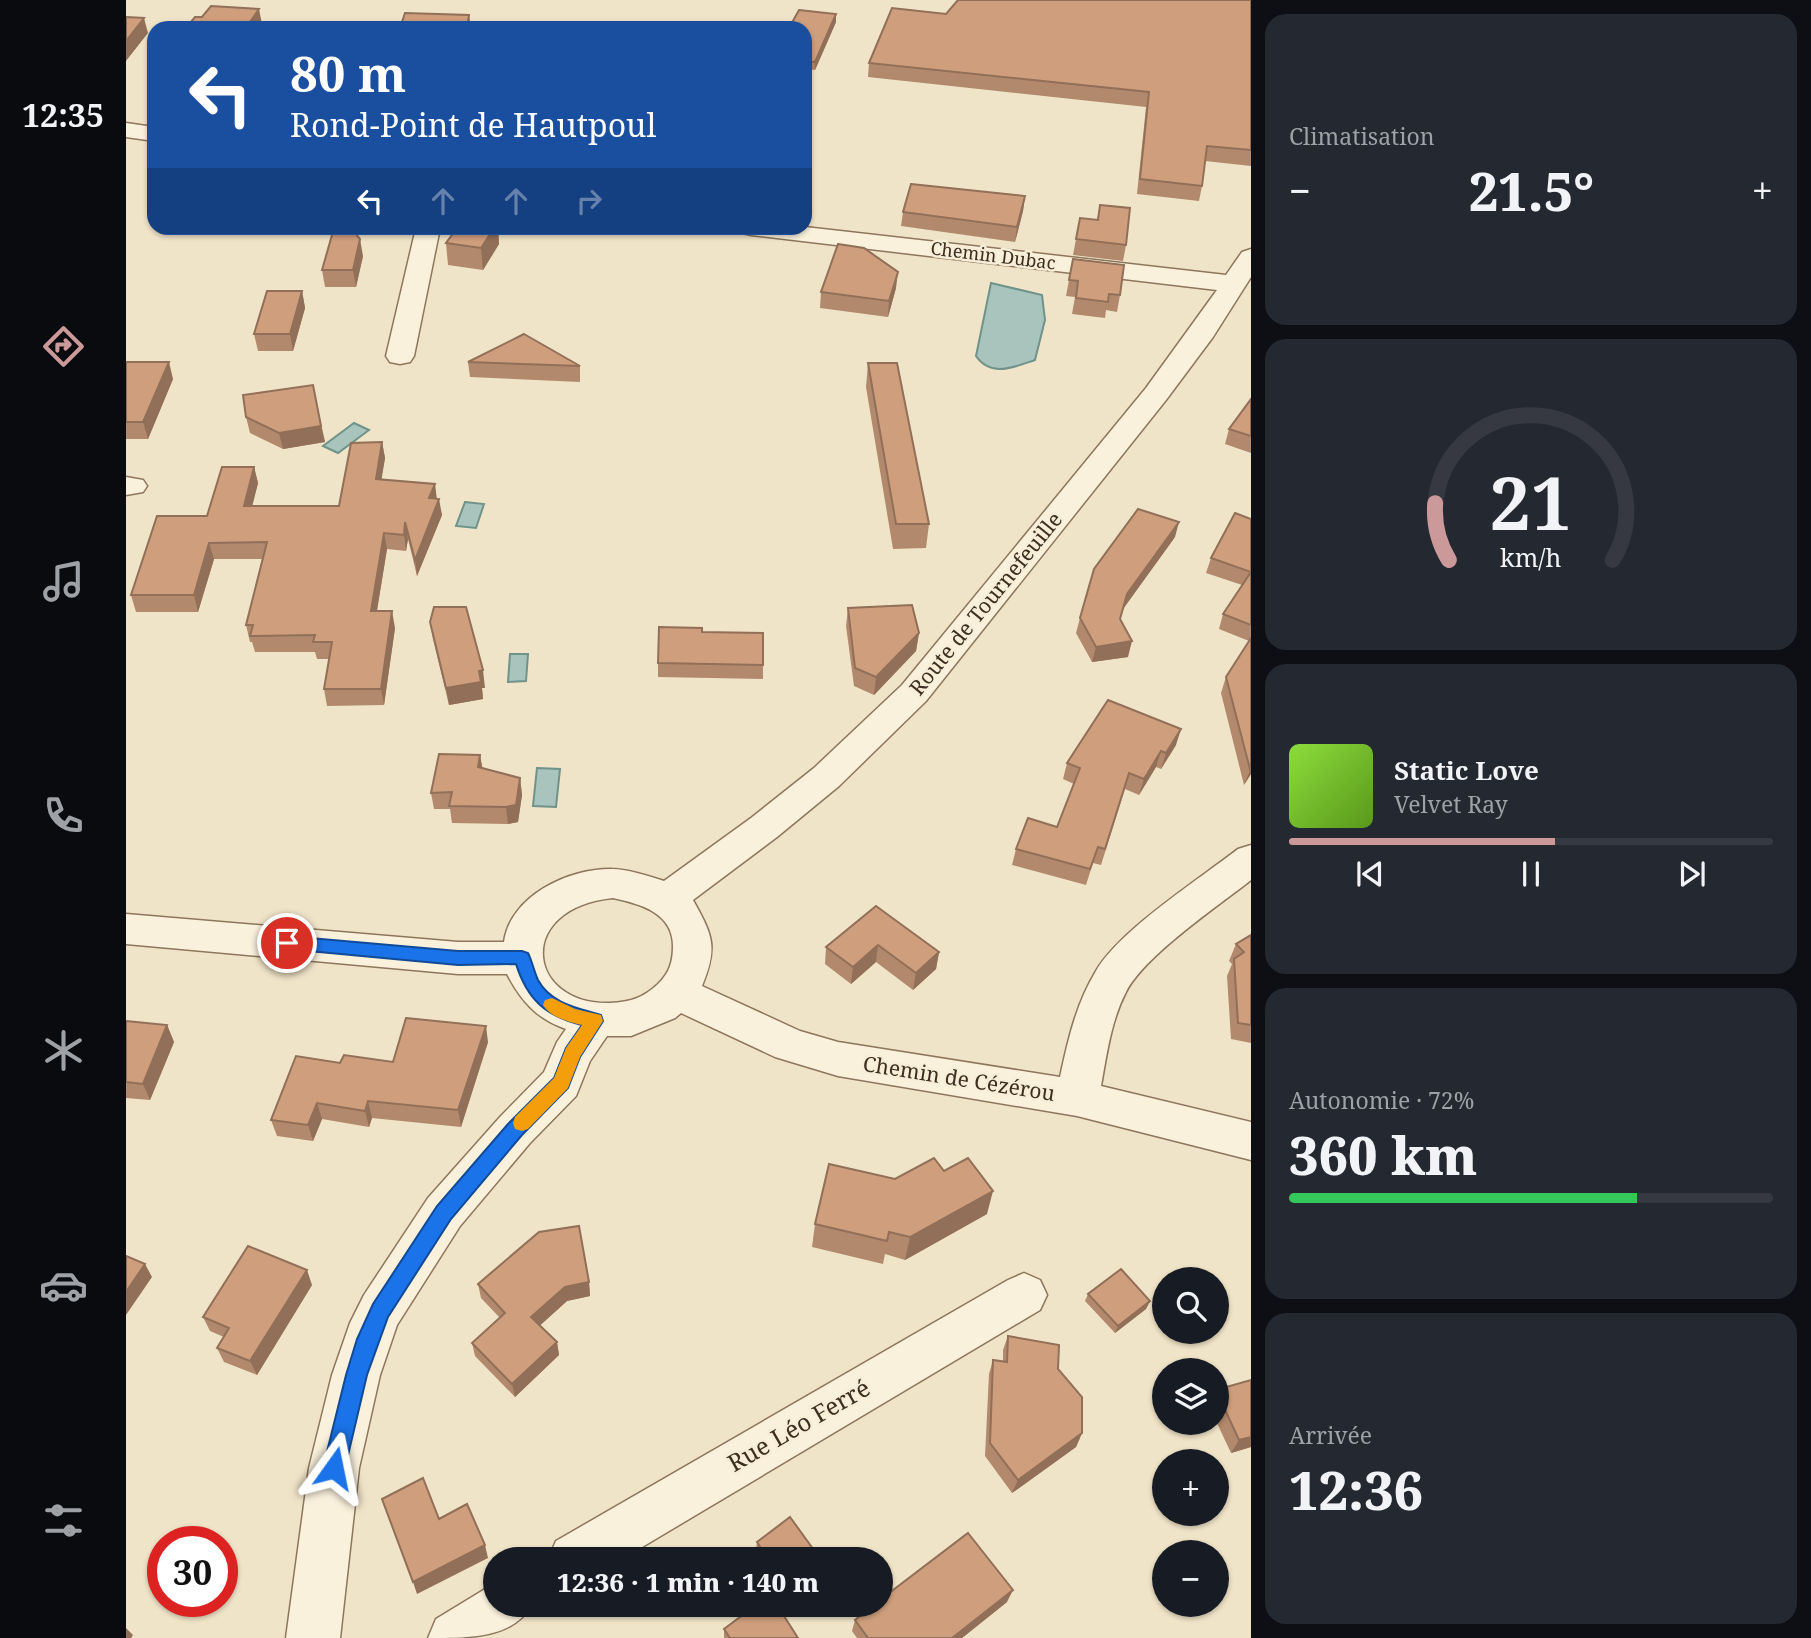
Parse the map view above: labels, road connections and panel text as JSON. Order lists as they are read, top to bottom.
{
  "streets": {
    "street": [
      "Chemin Dubac",
      "Route de Tournefeuille",
      "Chemin de Cézérou",
      "Rue Léo Ferré"
    ]
  },
  "crossings": [
    ["Chemin Dubac", "Route de Tournefeuille"],
    ["Route de Tournefeuille", "Chemin de Cézérou"]
  ],
  "page": {
    "tabs": "12:35",
    "tile": [
      "Climatisation",
      ["Autonomie · 72%", "360 km"],
      ["Arrivée", "12:36"]
    ],
    "turn": ["80 m", "Rond-Point de Hautpoul"],
    "heat": ["−", "21.5°", "+"],
    "song": ["Static Love", "Velvet Ray"],
    "map_buttons": ["+", "−"],
    "limit": "30",
    "trip": "12:36 · 1 min · 140 m",
    "gauge": ["21", "km/h"]
  }
}
